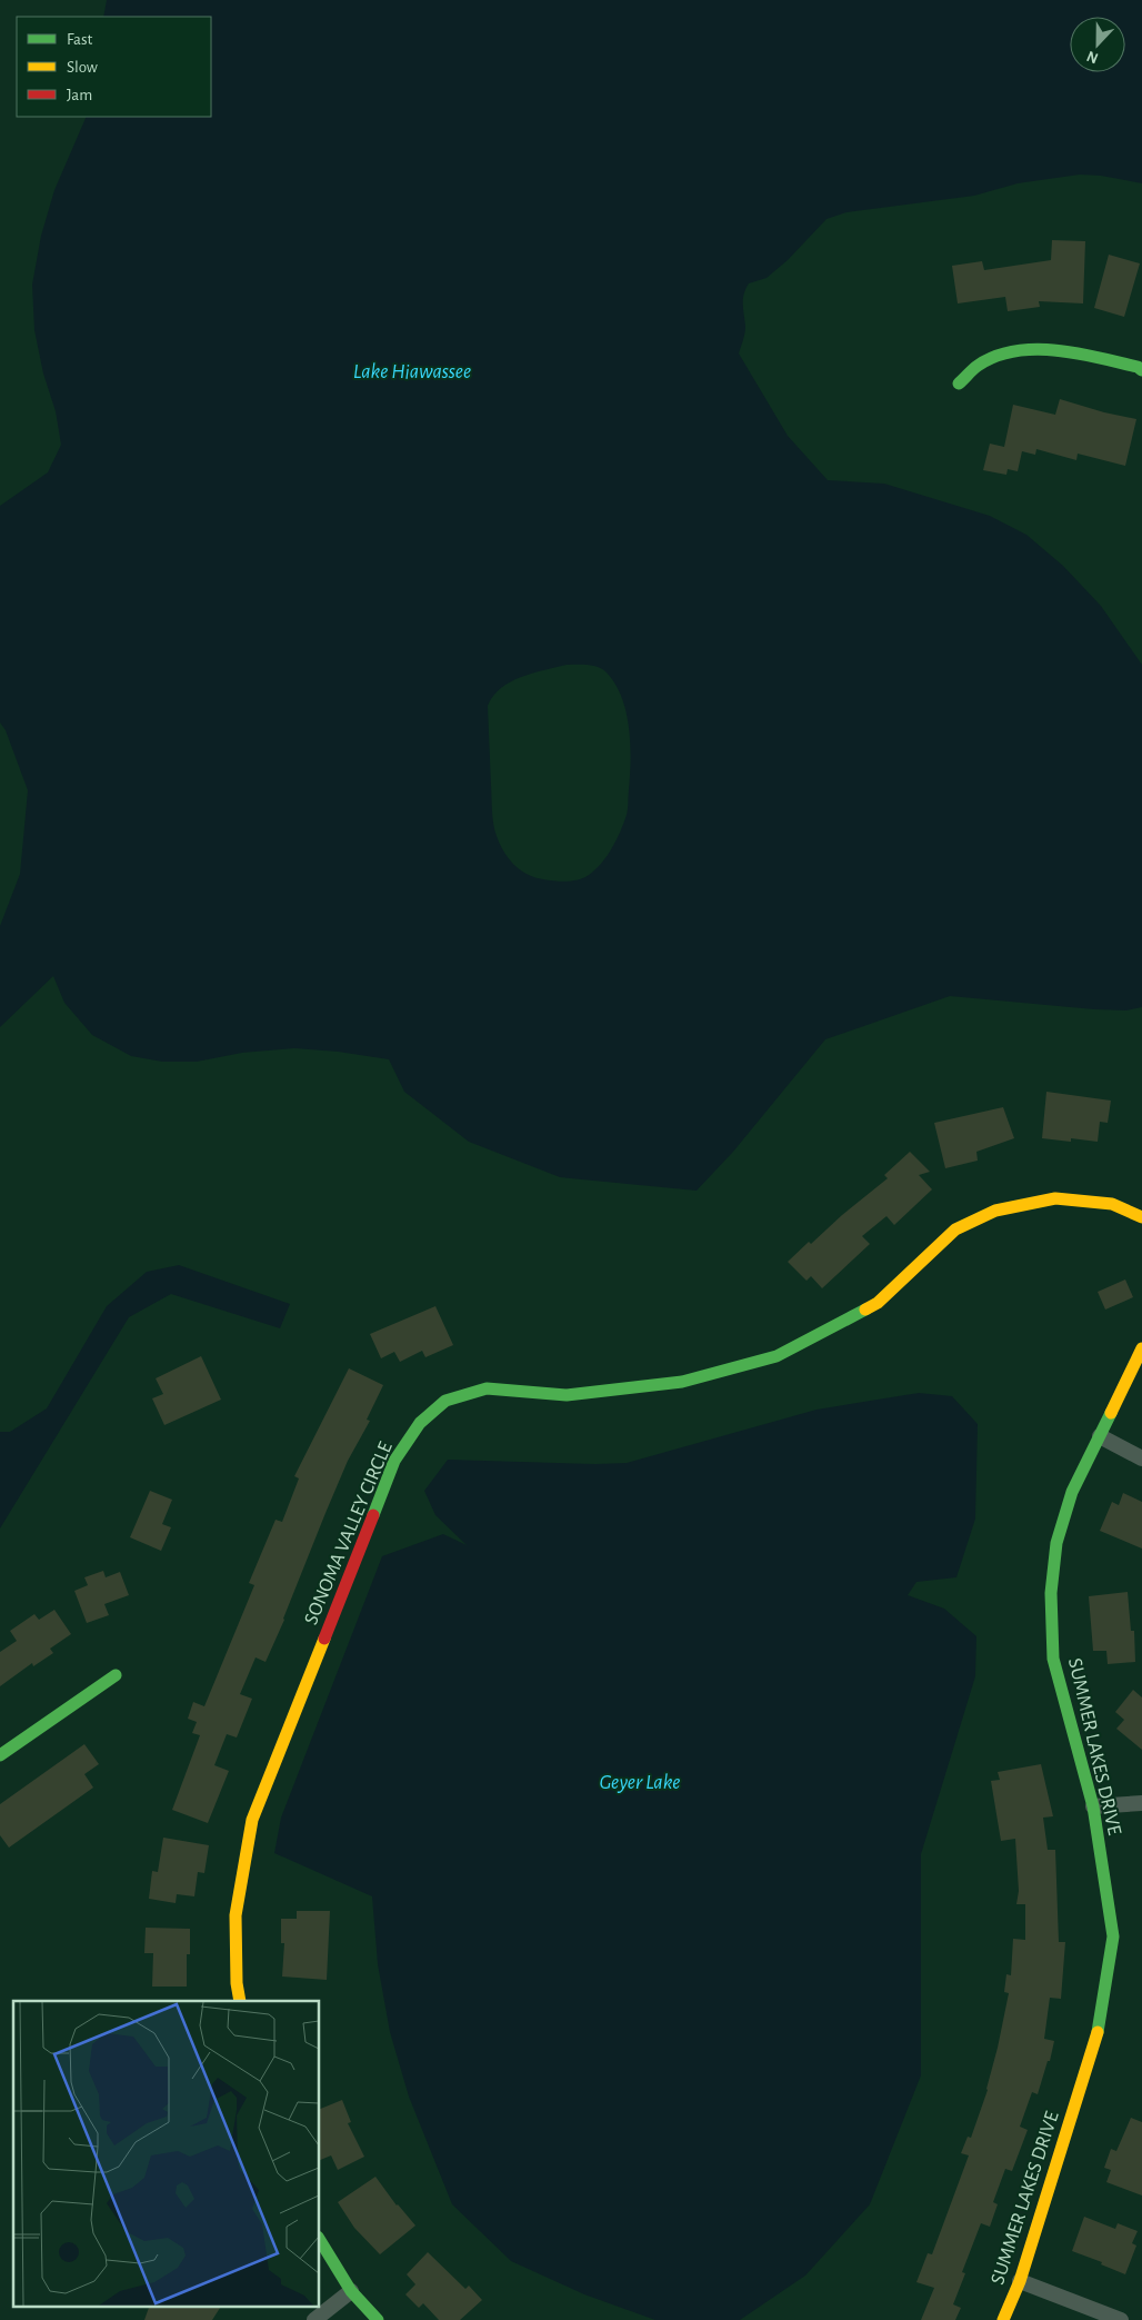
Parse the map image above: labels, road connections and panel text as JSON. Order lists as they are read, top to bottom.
{
  "streets": {
    "street": ["SONOMA VALLEY CIRCLE", "SUMMER LAKES DRIVE"]
  },
  "water": ["Lake Hiawassee", "Geyer Lake"],
  "legend": ["Fast", "Slow", "Jam"],
  "north": "bottom"
}
